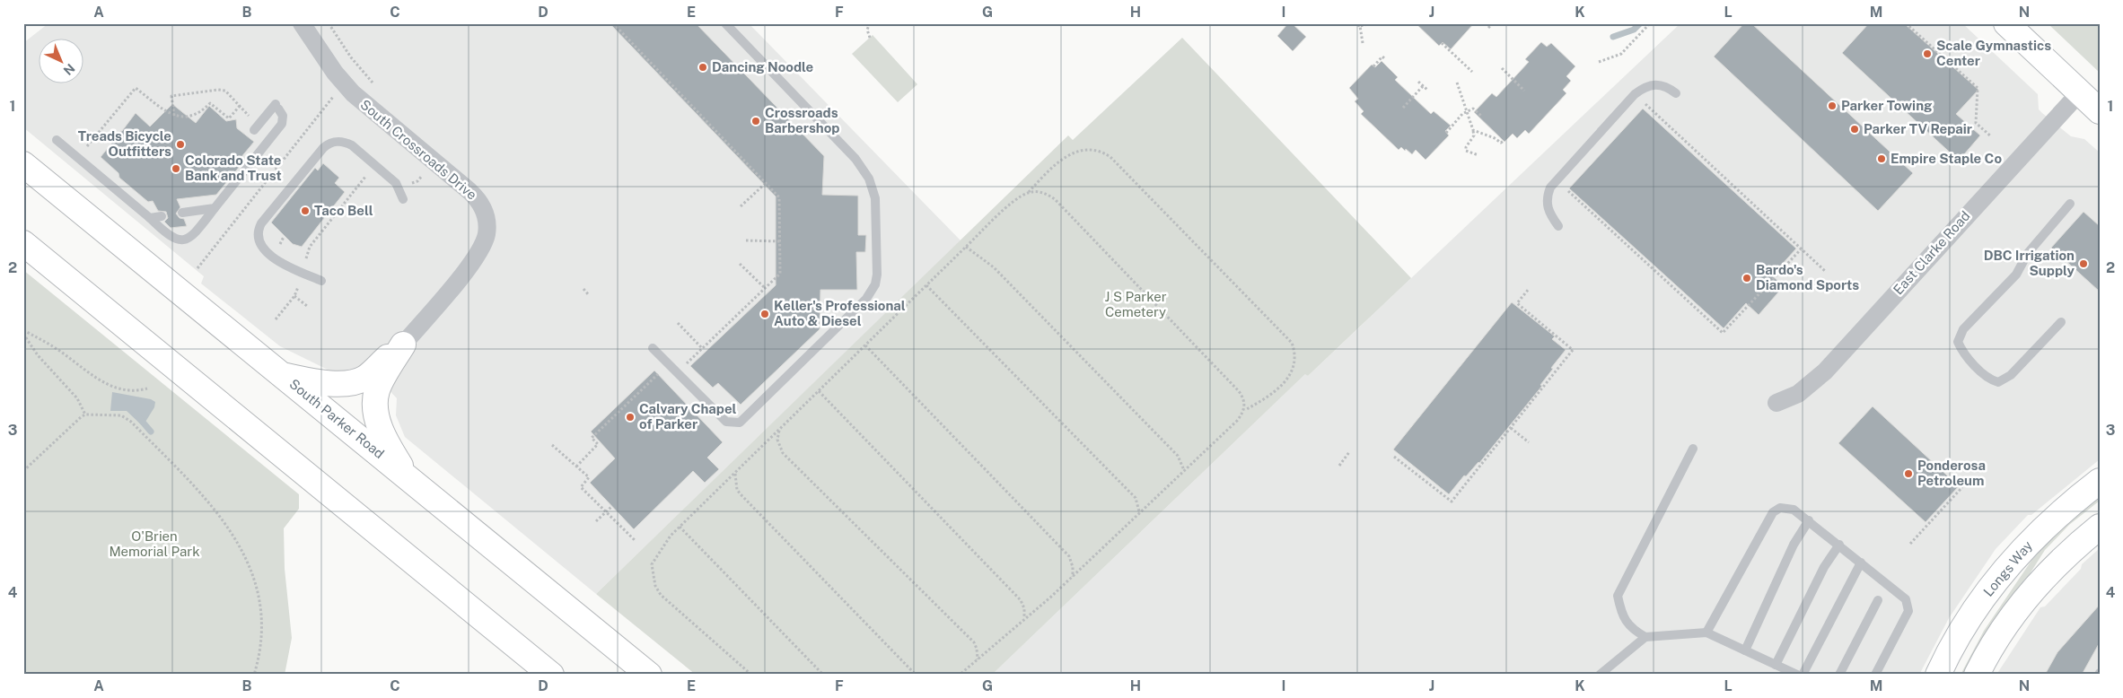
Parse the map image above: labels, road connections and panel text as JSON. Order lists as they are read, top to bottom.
{
  "streets": {
    "main road": ["South Parker Road", "Longs Way"],
    "street": ["South Crossroads Drive", "East Clarke Road"]
  },
  "parks": ["J S Parker Cemetery", "O'Brien Memorial Park"],
  "places": [
    "Scale Gymnastics Center",
    "Dancing Noodle",
    "Parker Towing",
    "Crossroads Barbershop",
    "Parker TV Repair",
    "Treads Bicycle Outfitters",
    "Empire Staple Co",
    "Colorado State Bank and Trust",
    "Taco Bell",
    "DBC Irrigation Supply",
    "Bardo's Diamond Sports",
    "Keller's Professional Auto & Diesel",
    "Calvary Chapel of Parker",
    "Ponderosa Petroleum"
  ],
  "north": "bottom right",
  "grid": {
    "columns": [
      "A",
      "B",
      "C",
      "D",
      "E",
      "F",
      "G",
      "H",
      "I",
      "J",
      "K",
      "L",
      "M",
      "N"
    ],
    "rows": [
      "1",
      "2",
      "3",
      "4"
    ]
  }
}
